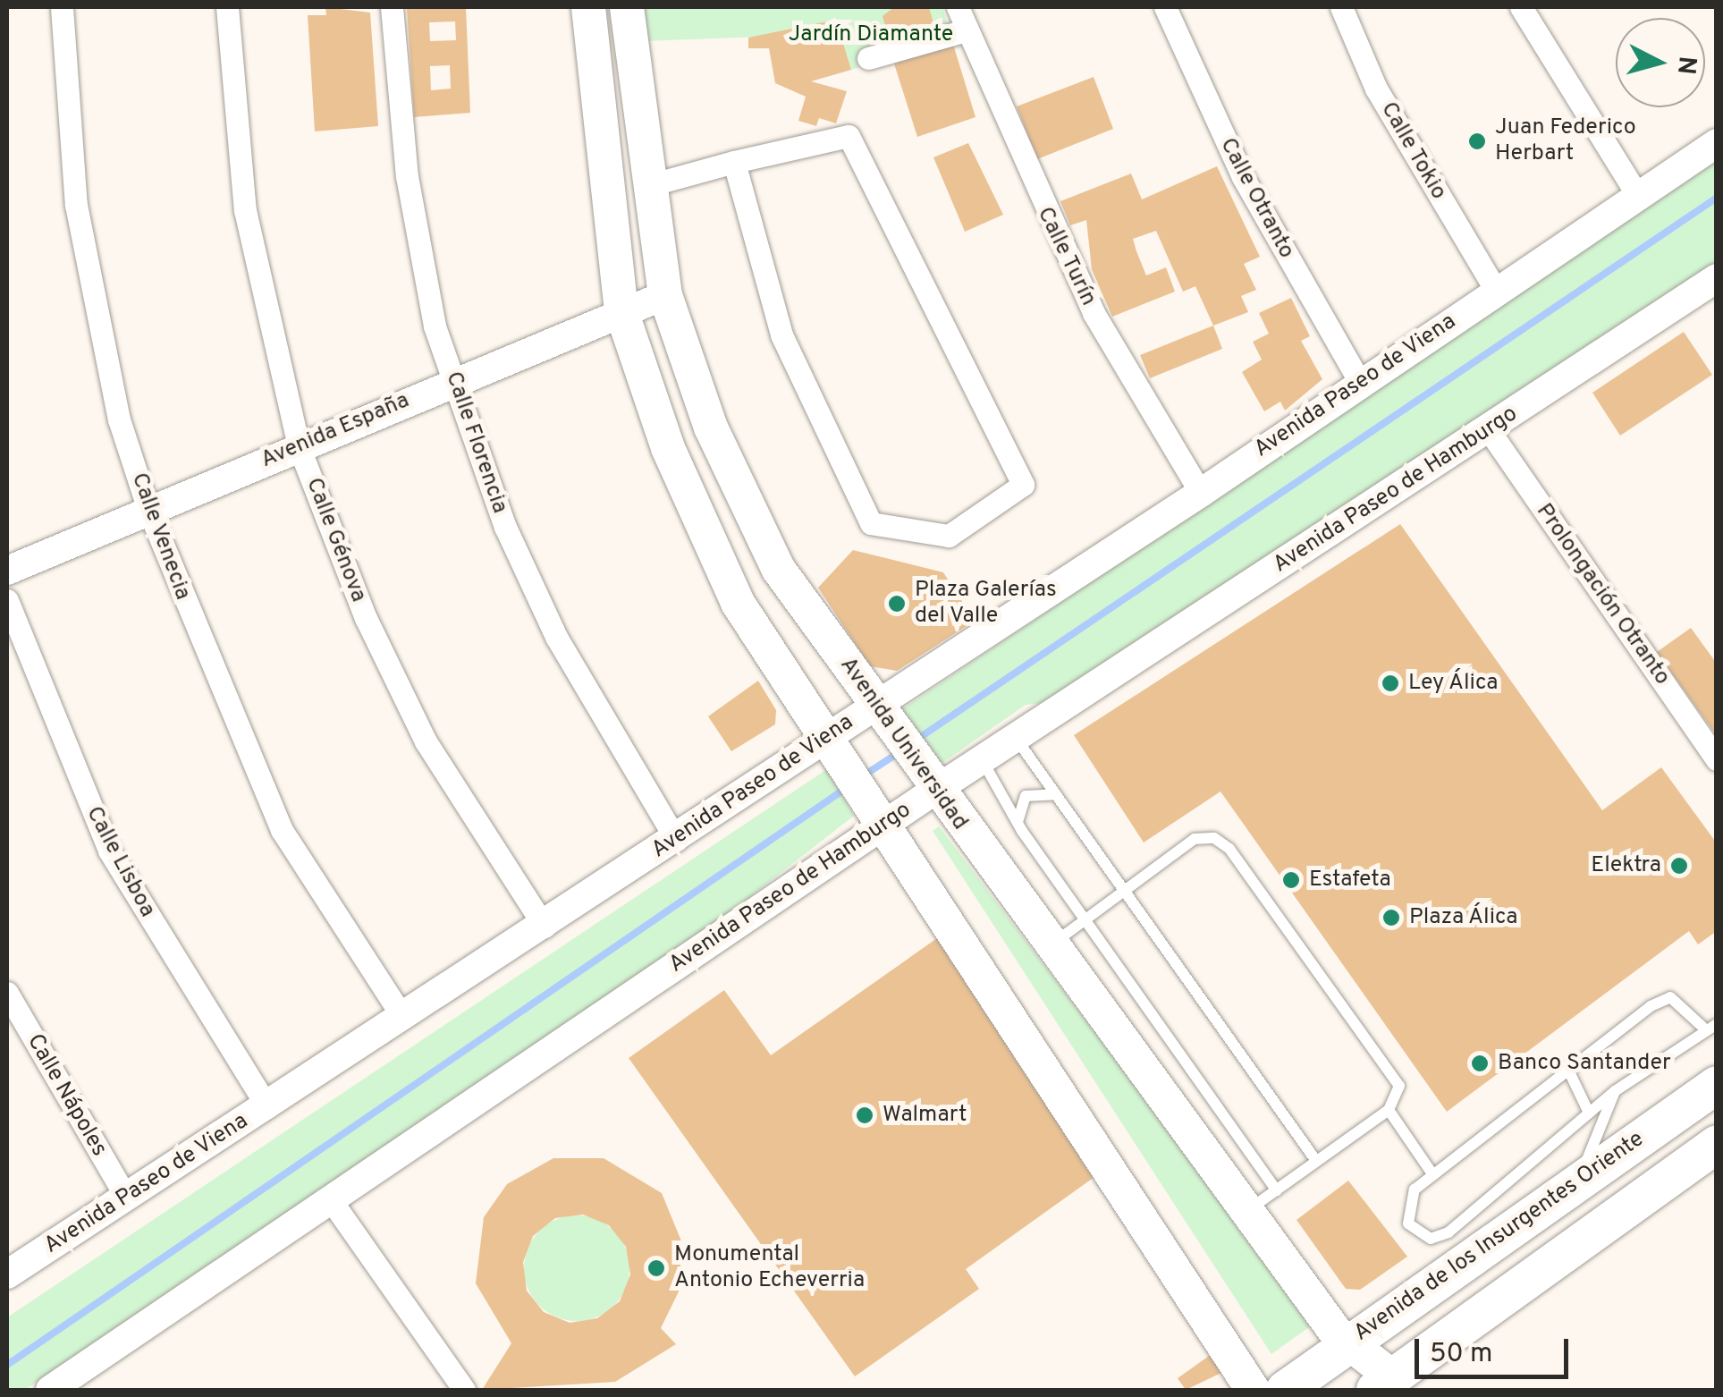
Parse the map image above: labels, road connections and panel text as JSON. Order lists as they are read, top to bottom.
{
  "streets": {
    "highway": ["Avenida de los Insurgentes Oriente"],
    "main road": ["Avenida Universidad"],
    "street": [
      "Calle Tokio",
      "Calle Otranto",
      "Calle Turín",
      "Avenida Paseo de Viena",
      "Avenida España",
      "Calle Florencia",
      "Avenida Paseo de Hamburgo",
      "Calle Venecia",
      "Calle Génova",
      "Prolongación Otranto",
      "Calle Lisboa",
      "Calle Nápoles"
    ]
  },
  "crossings": [
    ["Calle Tokio", "Avenida Paseo de Viena"],
    ["Calle Otranto", "Avenida Paseo de Viena"],
    ["Calle Turín", "Avenida Paseo de Viena"],
    ["Avenida Paseo de Viena", "Calle Florencia"],
    ["Avenida Paseo de Viena", "Calle Venecia"],
    ["Avenida Paseo de Viena", "Calle Génova"],
    ["Avenida Paseo de Viena", "Avenida Universidad"],
    ["Avenida Paseo de Viena", "Calle Lisboa"],
    ["Avenida Paseo de Viena", "Calle Nápoles"],
    ["Avenida España", "Calle Florencia"],
    ["Avenida España", "Calle Venecia"],
    ["Avenida España", "Calle Génova"],
    ["Avenida España", "Avenida Universidad"],
    ["Avenida Paseo de Hamburgo", "Prolongación Otranto"],
    ["Avenida Paseo de Hamburgo", "Avenida Universidad"],
    ["Avenida Universidad", "Avenida de los Insurgentes Oriente"]
  ],
  "parks": ["Jardín Diamante"],
  "places": [
    "Juan Federico Herbart",
    "Plaza Galerías del Valle",
    "Ley Álica",
    "Elektra",
    "Estafeta",
    "Plaza Álica",
    "Banco Santander",
    "Walmart",
    "Monumental Antonio Echeverria"
  ],
  "scale_bar": "50 m",
  "north": "right"
}
